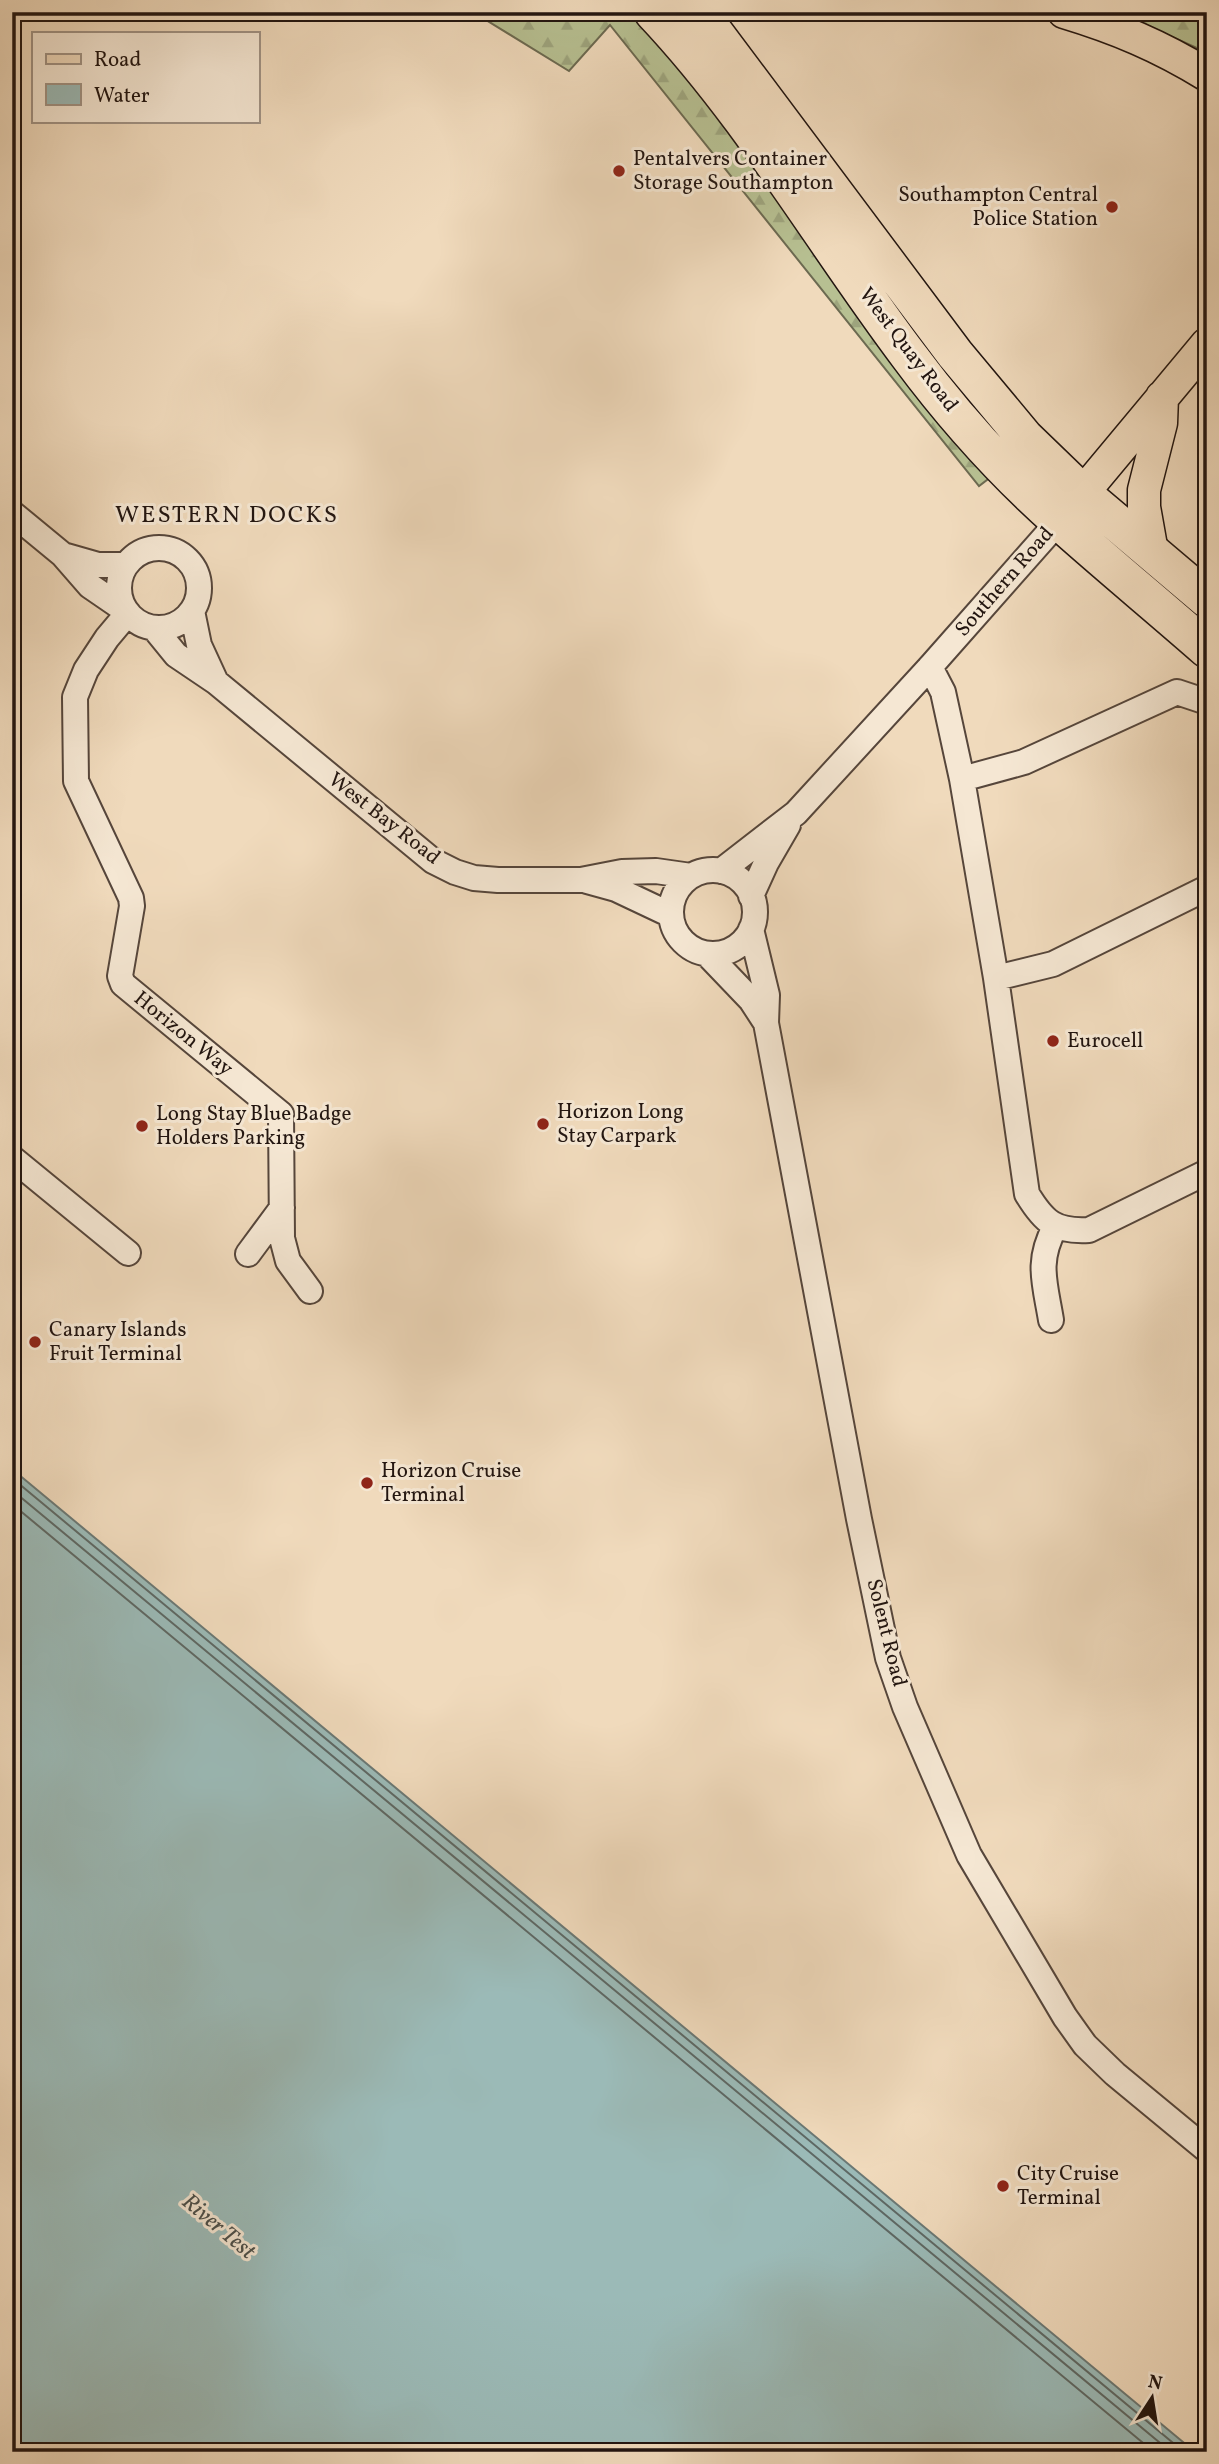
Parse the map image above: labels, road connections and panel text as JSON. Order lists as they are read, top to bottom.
{
  "streets": {
    "highway": ["West Quay Road"],
    "main road": ["Southern Road"],
    "street": ["West Bay Road", "Horizon Way", "Solent Road"]
  },
  "crossings": [
    ["West Quay Road", "Southern Road"],
    ["Southern Road", "West Bay Road"],
    ["Southern Road", "Solent Road"],
    ["West Bay Road", "Horizon Way"],
    ["West Bay Road", "Solent Road"]
  ],
  "districts": ["WESTERN DOCKS"],
  "water": ["River Test"],
  "places": [
    "Pentalvers Container Storage Southampton",
    "Southampton Central Police Station",
    "Eurocell",
    "Horizon Long Stay Carpark",
    "Long Stay Blue Badge Holders Parking",
    "Canary Islands Fruit Terminal",
    "Horizon Cruise Terminal",
    "City Cruise Terminal"
  ],
  "legend": ["Road", "Water"],
  "north": "top"
}
